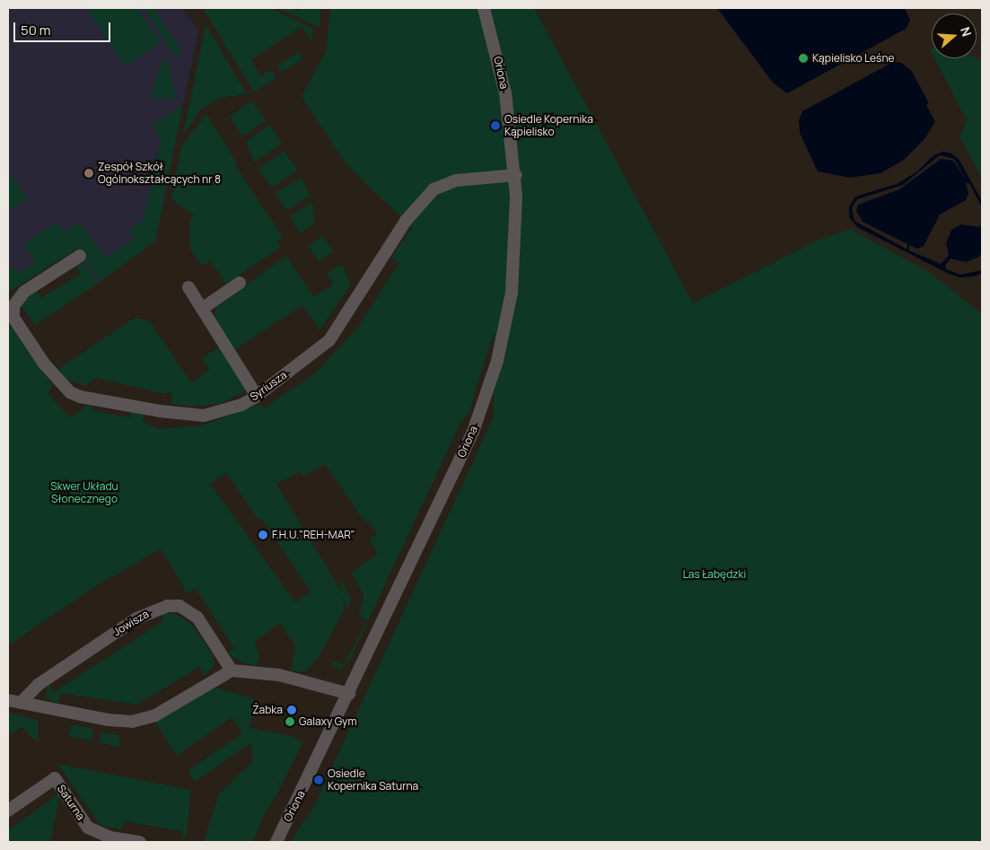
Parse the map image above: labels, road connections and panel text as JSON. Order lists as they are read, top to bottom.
{
  "streets": {
    "street": [
      "Oriona",
      "Syriusza",
      "Jowisza",
      "Saturna"
    ]
  },
  "crossings": [
    ["Oriona", "Syriusza"]
  ],
  "parks": ["Skwer Układu Słonecznego", "Las Łabędzki"],
  "places": [
    "Kąpielisko Leśne",
    "Osiedle Kopernika Kąpielisko",
    "Zespół Szkół Ogólnokształcących nr 8",
    "F.H.U.\"REH-MAR\"",
    "Żabka",
    "Galaxy Gym",
    "Osiedle Kopernika Saturna"
  ],
  "scale_bar": "50 m",
  "north": "right"
}
